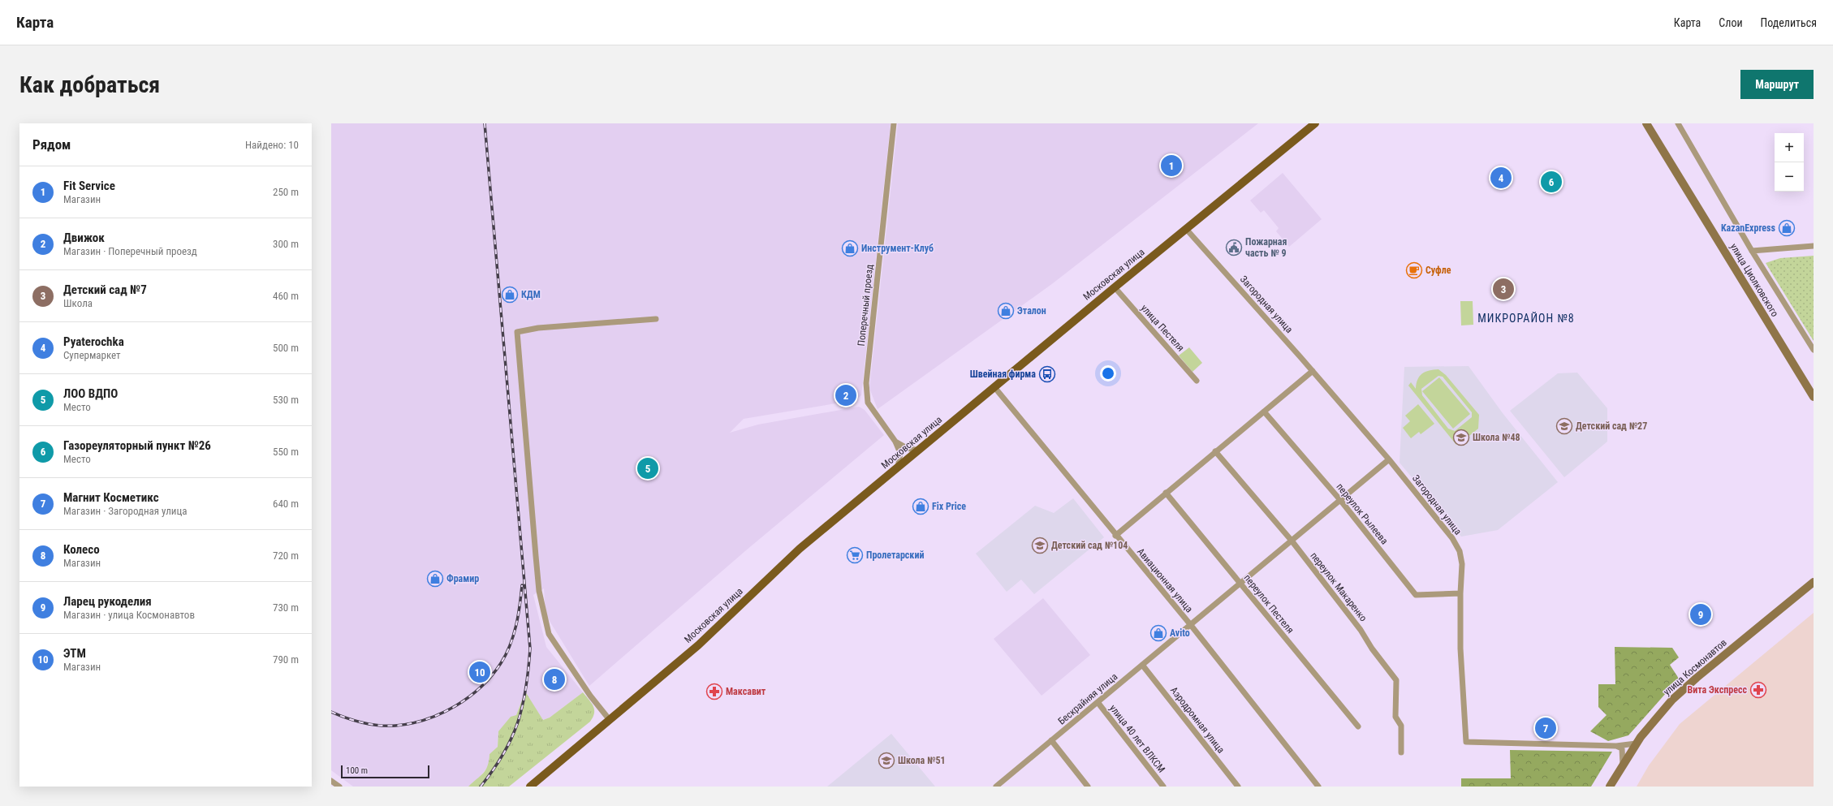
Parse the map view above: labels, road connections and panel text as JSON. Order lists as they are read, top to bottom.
{
  "streets": {
    "main road": ["Московская улица", "улица Циолковского", "улица Космонавтов"],
    "street": [
      "Загородная улица",
      "Поперечный проезд",
      "улица Пестеля",
      "переулок Рылеева",
      "Авиационная улица",
      "переулок Макаренко",
      "переулок Пестеля",
      "Бескрайняя улица",
      "Аэродромная улица",
      "улица 40 лет ВЛКСМ"
    ]
  },
  "crossings": [
    ["Московская улица", "Загородная улица"],
    ["Московская улица", "Поперечный проезд"],
    ["Московская улица", "улица Пестеля"],
    ["Московская улица", "Авиационная улица"],
    ["Загородная улица", "переулок Рылеева"],
    ["Загородная улица", "улица Космонавтов"],
    ["Загородная улица", "Бескрайняя улица"],
    ["переулок Рылеева", "Бескрайняя улица"],
    ["Авиационная улица", "Бескрайняя улица"],
    ["переулок Макаренко", "Бескрайняя улица"],
    ["переулок Пестеля", "Бескрайняя улица"],
    ["Бескрайняя улица", "Аэродромная улица"],
    ["Бескрайняя улица", "улица 40 лет ВЛКСМ"]
  ],
  "districts": ["МИКРОРАЙОН №8"],
  "places": {
    "shop": [
      "KazanExpress",
      "Инструмент-Клуб",
      "КДМ",
      "Эталон",
      "Fix Price",
      "Фрамир",
      "Avito"
    ],
    "public building": ["Пожарная часть № 9"],
    "cafe": ["Суфле"],
    "bus stop": ["Швейная фирма"],
    "school or university": [
      "Детский сад №27",
      "Школа №48",
      "Детский сад №104",
      "Школа №51"
    ],
    "supermarket": ["Пролетарский"],
    "pharmacy": ["Вита Экспресс", "Максавит"]
  },
  "scale_bar": "100 m",
  "page": {
    "header": "Карта",
    "nav": ["Карта", "Слои", "Поделиться"],
    "buttons": "Маршрут",
    "title": "Как добраться",
    "heading": ["Рядом", "Найдено: 10"],
    "map_buttons": ["+", "−"],
    "pins": [
      "1",
      "4",
      "6",
      "3",
      "2",
      "5",
      "9",
      "10",
      "8",
      "7"
    ],
    "list": [
      {
        "mark": "1",
        "name": "Fit Service",
        "note": "Магазин",
        "value": "250 m"
      },
      {
        "mark": "2",
        "name": "Движок",
        "note": "Магазин · Поперечный проезд",
        "value": "300 m"
      },
      {
        "mark": "3",
        "name": "Детский сад №7",
        "note": "Школа",
        "value": "460 m"
      },
      {
        "mark": "4",
        "name": "Pyaterochka",
        "note": "Супермаркет",
        "value": "500 m"
      },
      {
        "mark": "5",
        "name": "ЛОО ВДПО",
        "note": "Место",
        "value": "530 m"
      },
      {
        "mark": "6",
        "name": "Газореуляторный пункт №26",
        "note": "Место",
        "value": "550 m"
      },
      {
        "mark": "7",
        "name": "Магнит Косметикс",
        "note": "Магазин · Загородная улица",
        "value": "640 m"
      },
      {
        "mark": "8",
        "name": "Колесо",
        "note": "Магазин",
        "value": "720 m"
      },
      {
        "mark": "9",
        "name": "Ларец рукоделия",
        "note": "Магазин · улица Космонавтов",
        "value": "730 m"
      },
      {
        "mark": "10",
        "name": "ЭТМ",
        "note": "Магазин",
        "value": "790 m"
      }
    ],
    "scale": "100 m"
  }
}
